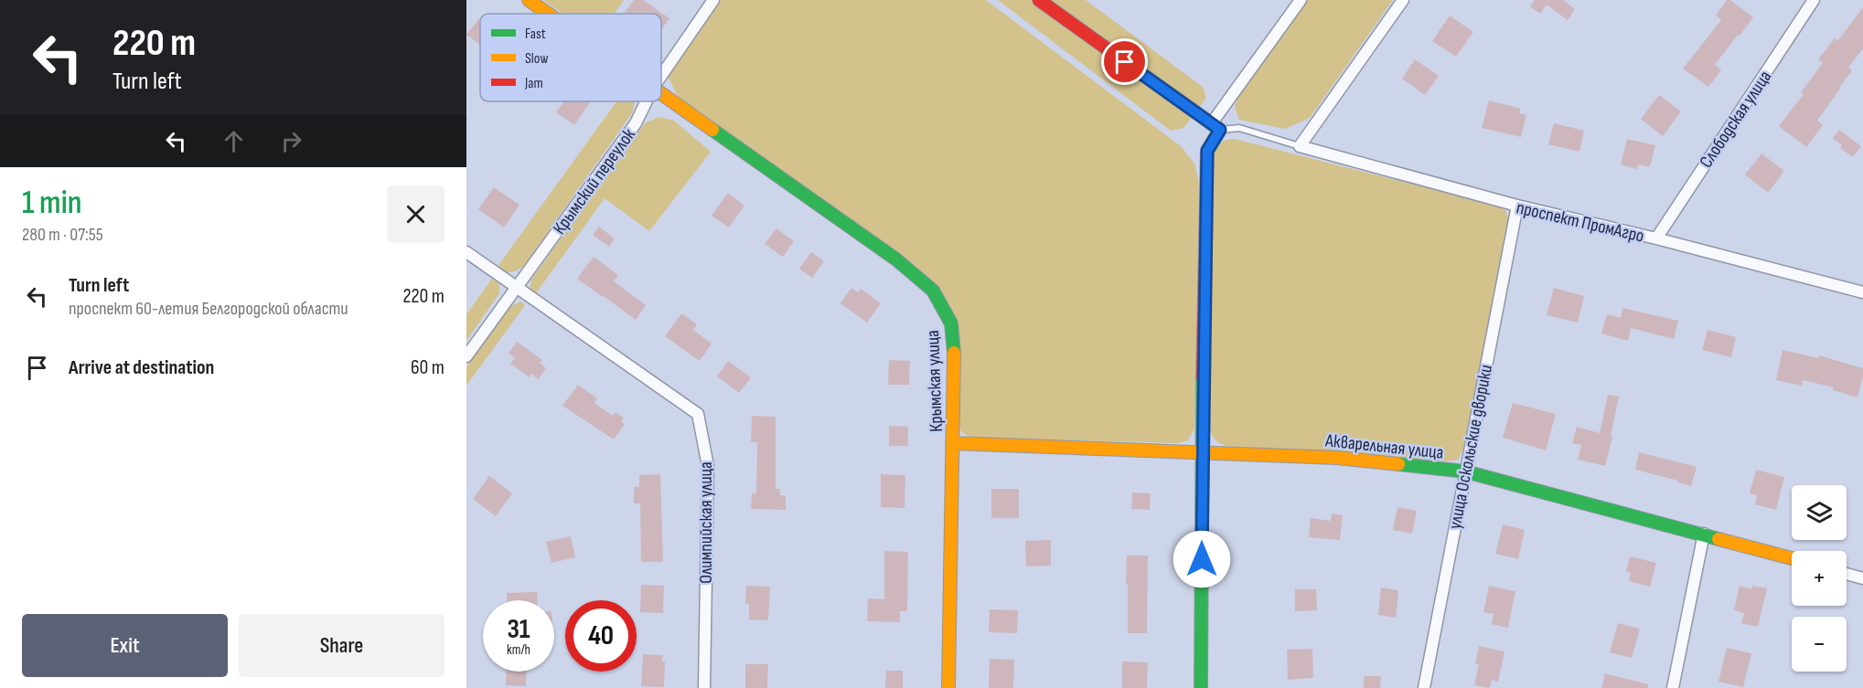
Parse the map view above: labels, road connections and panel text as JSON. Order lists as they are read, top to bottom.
{
  "streets": {
    "street": [
      "Слободская улица",
      "Крымский переулок",
      "проспект ПромАгро",
      "Крымская улица",
      "Акварельная улица",
      "улица Оскольские дворики",
      "Олимпийская улица"
    ]
  },
  "crossings": [
    ["Слободская улица", "проспект ПромАгро"],
    ["Крымский переулок", "Олимпийская улица"],
    ["проспект ПромАгро", "улица Оскольские дворики"],
    ["Крымская улица", "Акварельная улица"],
    ["Акварельная улица", "улица Оскольские дворики"]
  ],
  "legend": ["Fast", "Slow", "Jam"],
  "page": {
    "turn": ["220 m", "Turn left"],
    "heading": ["1 min", "280 m · 07:55"],
    "list": [
      {
        "name": "Turn left",
        "note": "проспект 60-летия Белгородской области",
        "value": "220 m"
      },
      {
        "name": "Arrive at destination",
        "value": "60 m"
      }
    ],
    "map_buttons": ["+", "−"],
    "speed": "31 km/h",
    "limit": "40",
    "buttons": ["Exit", "Share"]
  }
}
